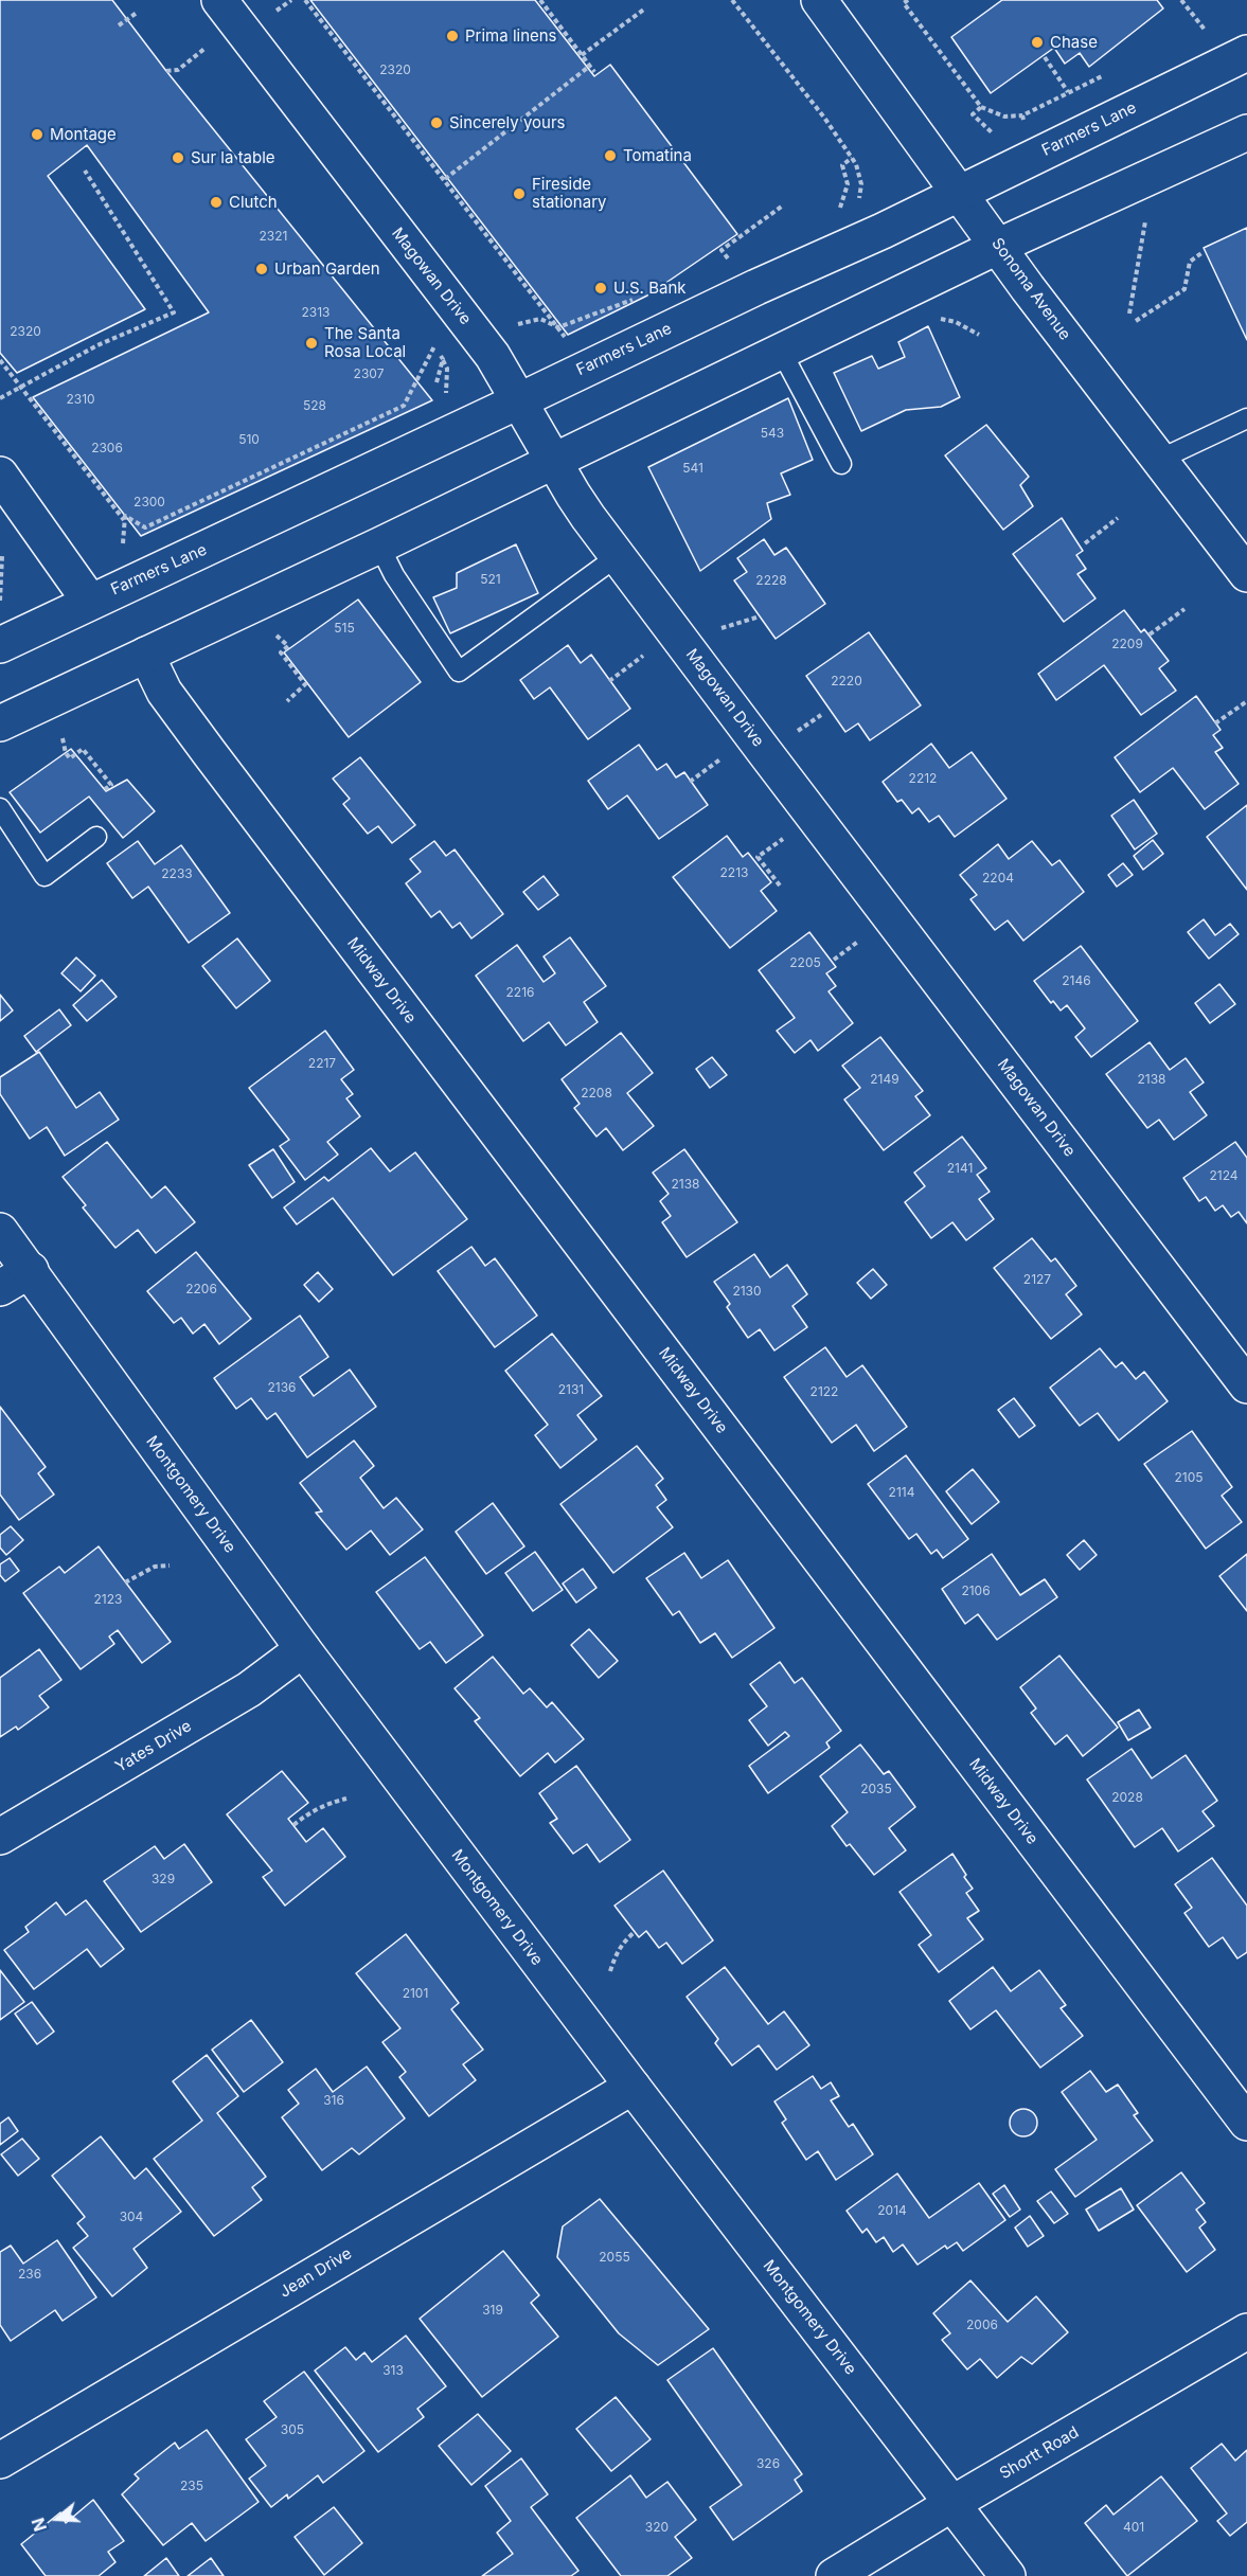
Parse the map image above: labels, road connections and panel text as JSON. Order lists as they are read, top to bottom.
{
  "streets": {
    "street": [
      "Farmers Lane",
      "Magowan Drive",
      "Sonoma Avenue",
      "Midway Drive",
      "Montgomery Drive",
      "Yates Drive",
      "Jean Drive",
      "Shortt Road"
    ]
  },
  "crossings": [
    ["Farmers Lane", "Magowan Drive"],
    ["Farmers Lane", "Sonoma Avenue"],
    ["Montgomery Drive", "Yates Drive"],
    ["Montgomery Drive", "Jean Drive"],
    ["Montgomery Drive", "Shortt Road"]
  ],
  "places": [
    "Prima linens",
    "Chase",
    "Sincerely yours",
    "Montage",
    "Tomatina",
    "Sur la table",
    "Fireside stationary",
    "Clutch",
    "Urban Garden",
    "U.S. Bank",
    "The Santa Rosa Local"
  ],
  "house_numbers": [
    "2320",
    "2321",
    "2313",
    "2320",
    "2307",
    "2310",
    "528",
    "543",
    "510",
    "2306",
    "541",
    "2300",
    "521",
    "2228",
    "515",
    "2209",
    "2220",
    "2212",
    "2213",
    "2233",
    "2204",
    "2205",
    "2146",
    "2216",
    "2217",
    "2149",
    "2138",
    "2208",
    "2141",
    "2124",
    "2138",
    "2127",
    "2206",
    "2130",
    "2136",
    "2131",
    "2122",
    "2105",
    "2114",
    "2106",
    "2123",
    "2035",
    "2028",
    "329",
    "2101",
    "316",
    "2014",
    "304",
    "2055",
    "236",
    "319",
    "2006",
    "313",
    "305",
    "326",
    "235",
    "320",
    "401"
  ],
  "north": "left"
}
